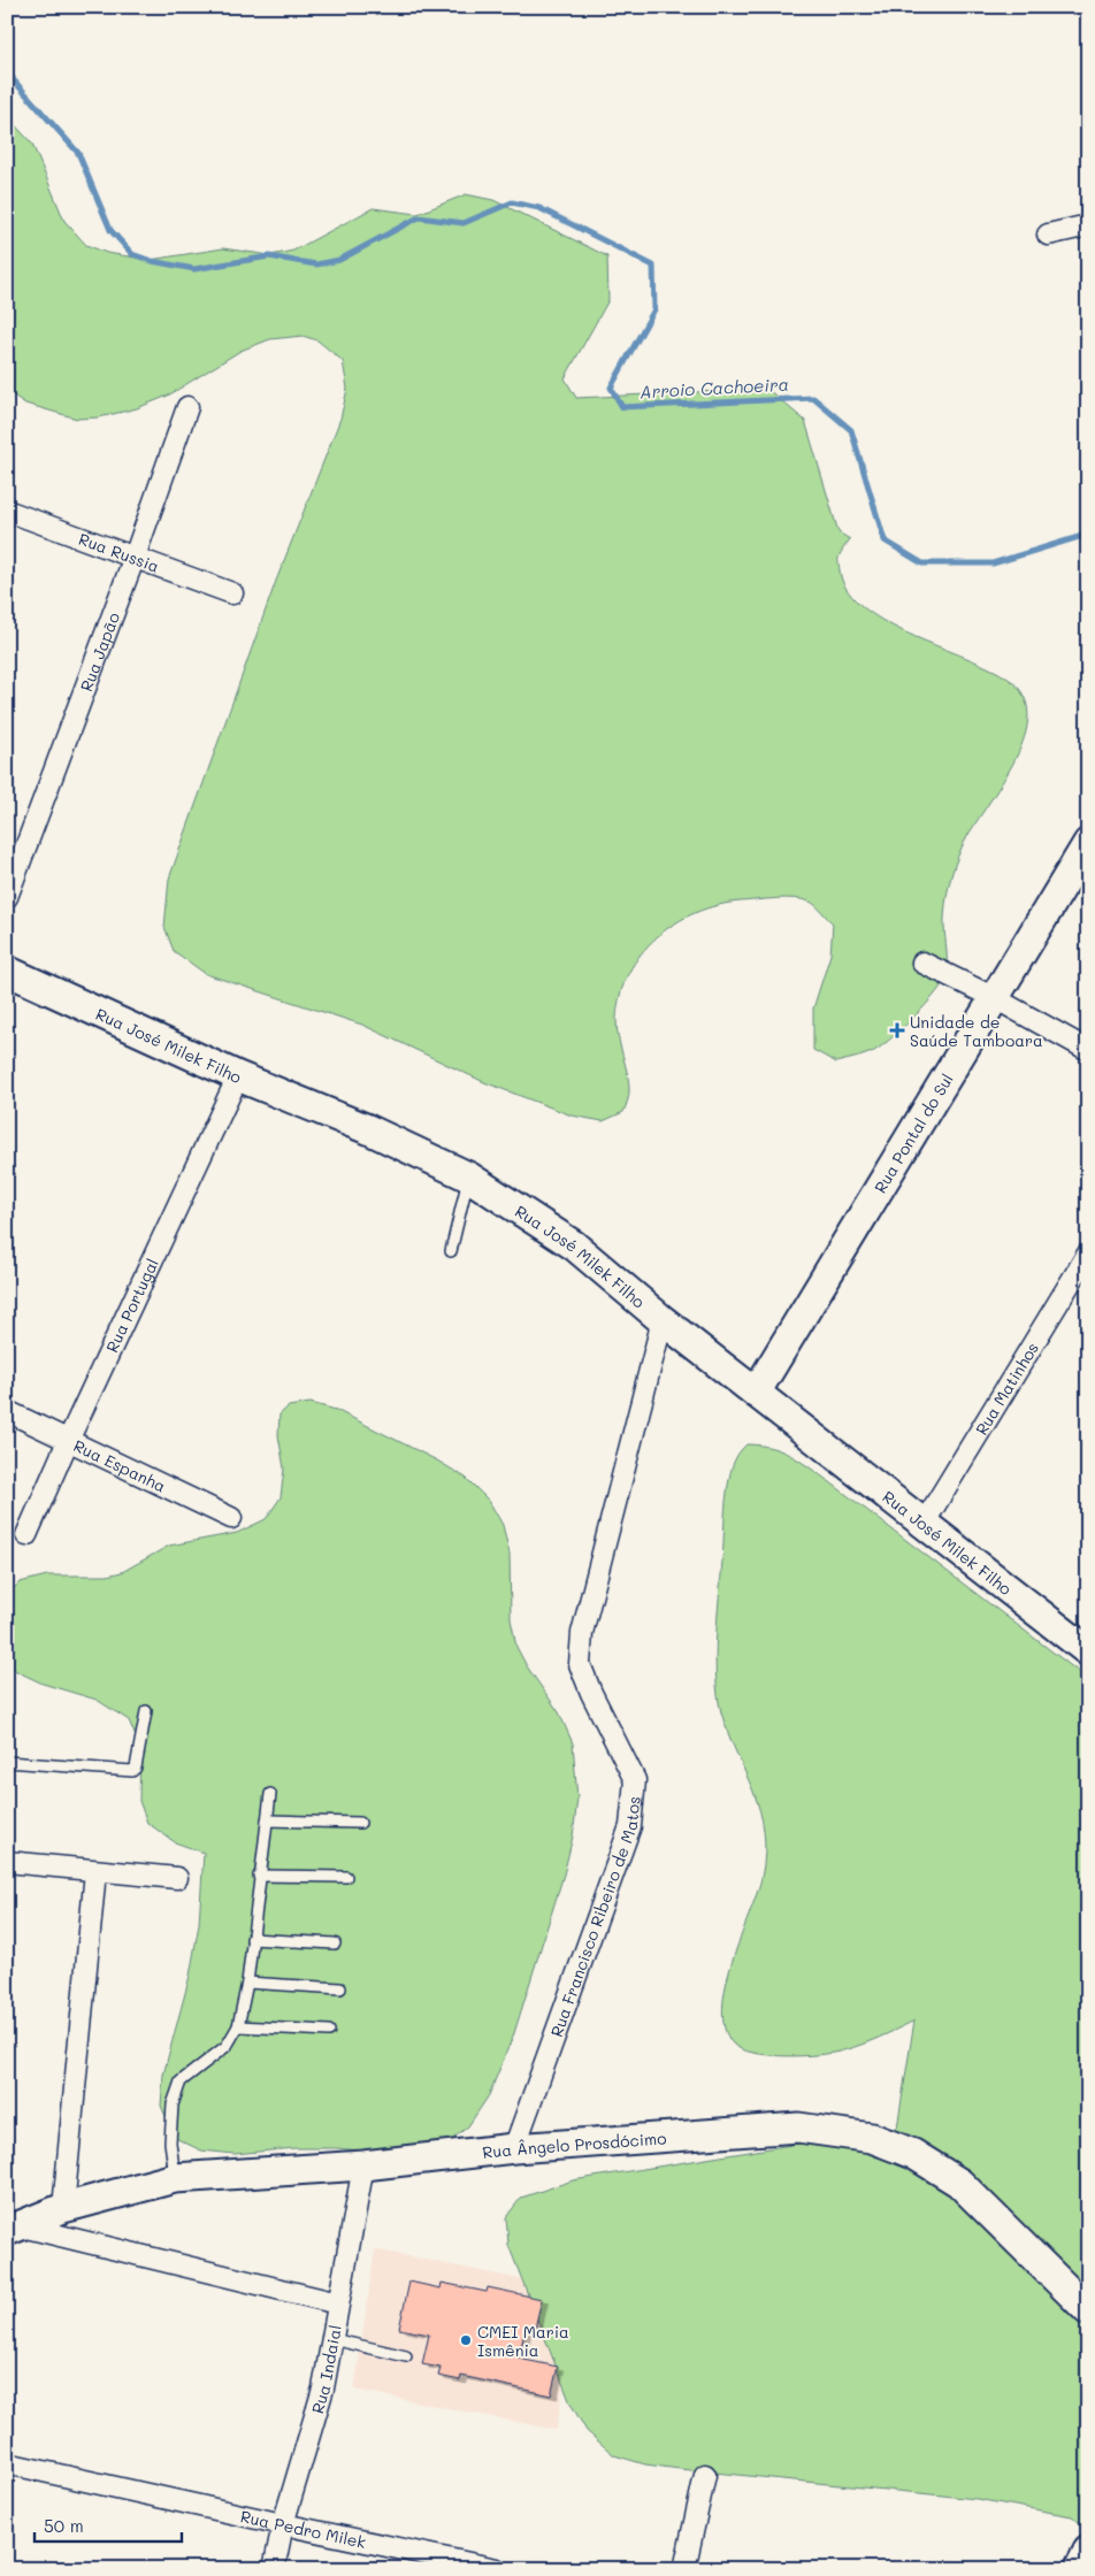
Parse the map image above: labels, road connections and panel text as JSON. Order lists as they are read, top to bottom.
{
  "streets": {
    "street": [
      "Rua Russia",
      "Rua Japão",
      "Rua José Milek Filho",
      "Rua Pontal do Sul",
      "Rua Portugal",
      "Rua Matinhos",
      "Rua Espanha",
      "Rua Francisco Ribeiro de Matos",
      "Rua Ângelo Prosdócimo",
      "Rua Indaial",
      "Rua Pedro Milek"
    ]
  },
  "crossings": [
    ["Rua Russia", "Rua Japão"],
    ["Rua José Milek Filho", "Rua Pontal do Sul"],
    ["Rua José Milek Filho", "Rua Portugal"],
    ["Rua José Milek Filho", "Rua Matinhos"],
    ["Rua José Milek Filho", "Rua Francisco Ribeiro de Matos"],
    ["Rua Portugal", "Rua Espanha"],
    ["Rua Francisco Ribeiro de Matos", "Rua Ângelo Prosdócimo"],
    ["Rua Ângelo Prosdócimo", "Rua Indaial"],
    ["Rua Indaial", "Rua Pedro Milek"]
  ],
  "water": ["Arroio Cachoeira"],
  "places": {
    "health": ["Unidade de Saúde Tamboara"],
    "other": ["CMEI Maria Ismênia"]
  },
  "scale_bar": "50 m"
}
